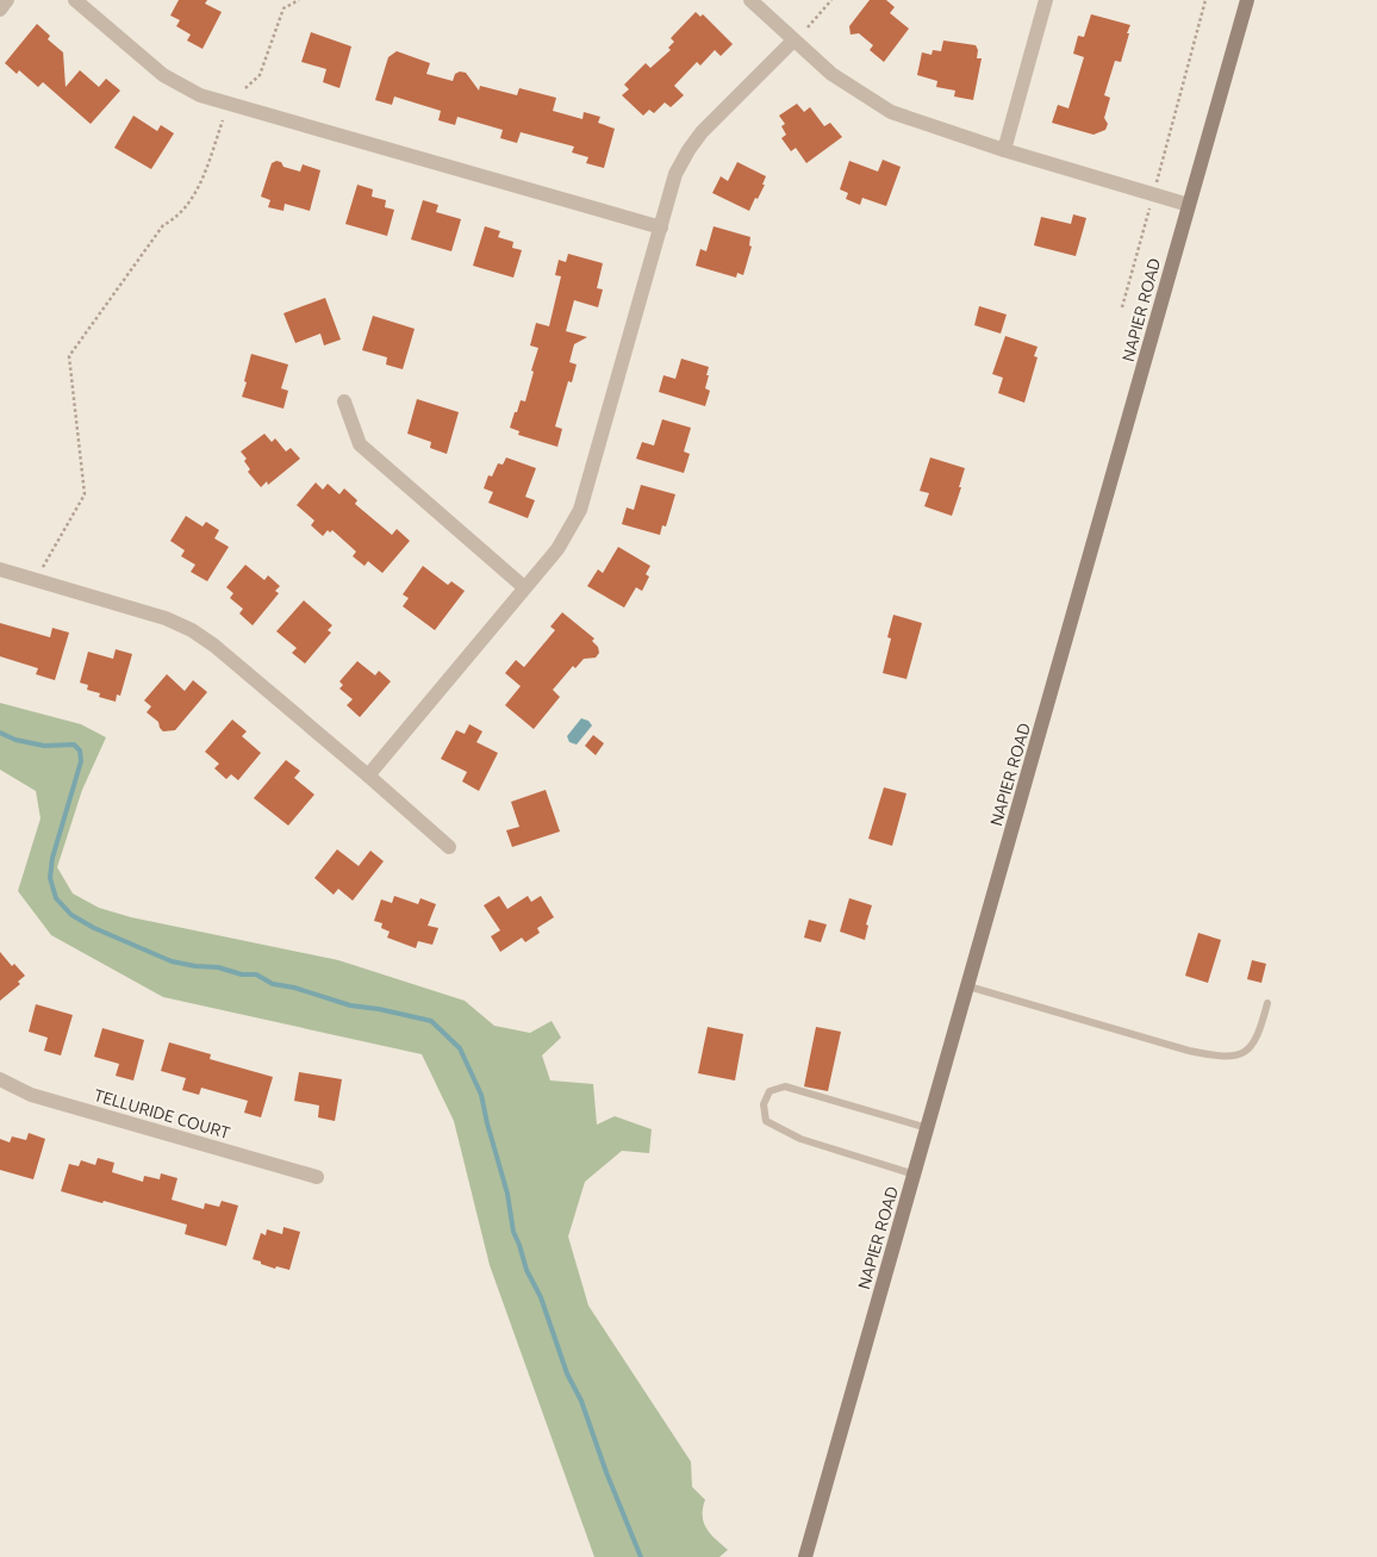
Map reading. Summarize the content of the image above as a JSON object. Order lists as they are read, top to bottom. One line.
{"streets":{"street":["NAPIER ROAD","TELLURIDE COURT"]}}
